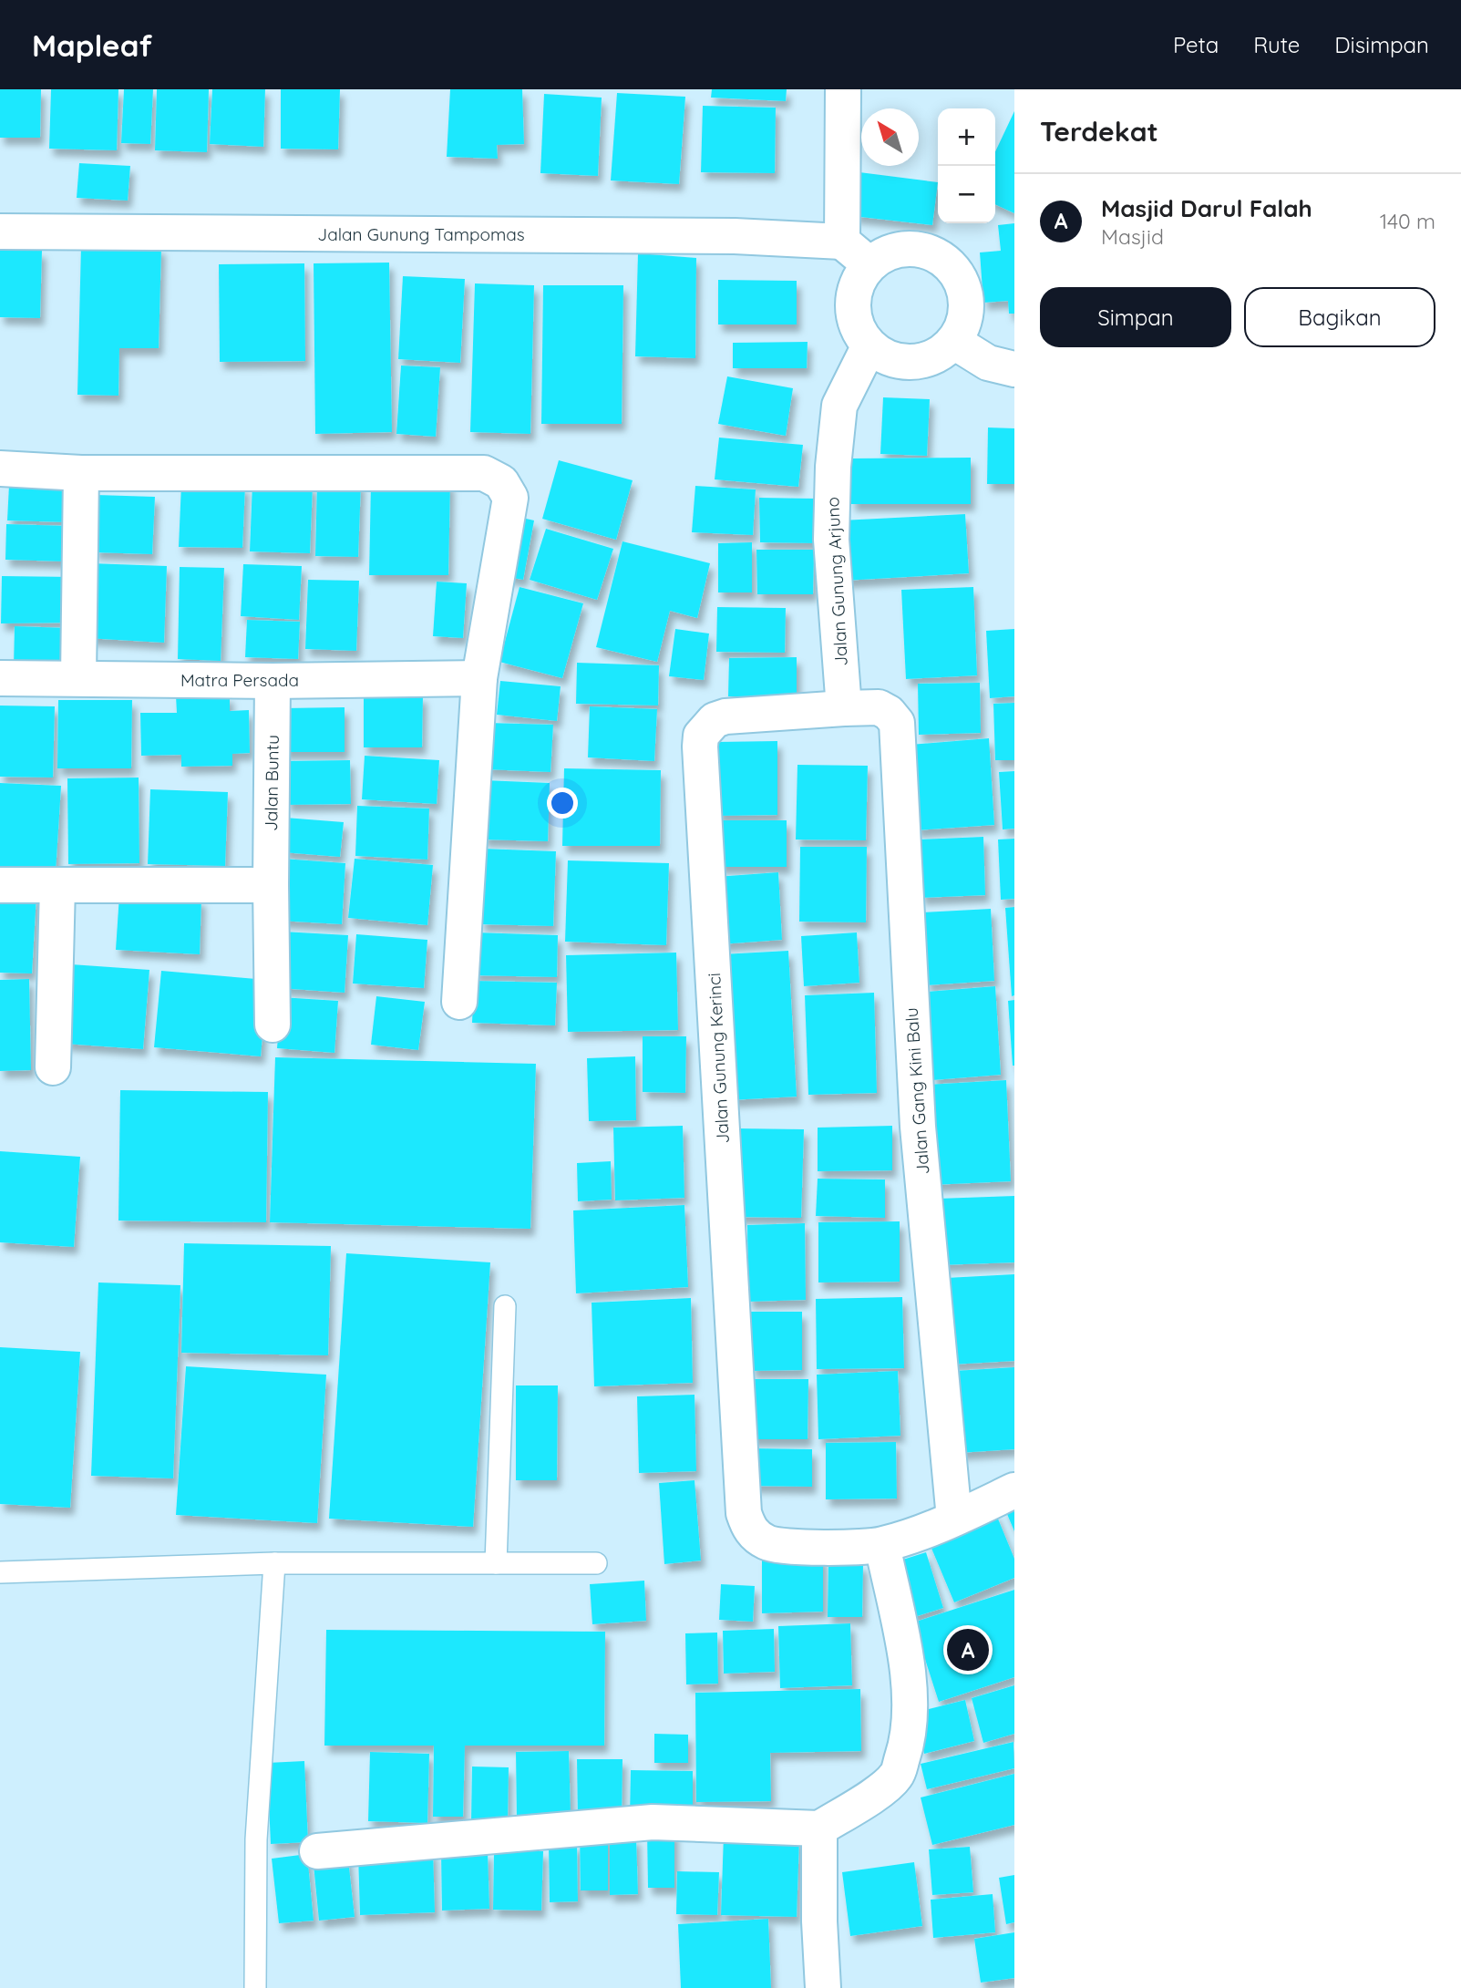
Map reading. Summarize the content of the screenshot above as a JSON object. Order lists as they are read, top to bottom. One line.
{"streets":{"street":["Jalan Gunung Tampomas","Jalan Gunung Arjuno","Matra Persada","Jalan Buntu","Jalan Gunung Kerinci","Jalan Gang Kini Balu"]},"crossings":[["Jalan Gunung Arjuno","Jalan Gunung Kerinci"],["Jalan Gunung Arjuno","Jalan Gang Kini Balu"],["Matra Persada","Jalan Buntu"],["Jalan Gunung Kerinci","Jalan Gang Kini Balu"]],"north":"top left","page":{"header":"Mapleaf","nav":["Peta","Rute","Disimpan"],"heading":"Terdekat","map_buttons":["+","−"],"list":[{"mark":"A","name":"Masjid Darul Falah","note":"Masjid","value":"140 m"}],"buttons":["Simpan","Bagikan"],"pins":"A"}}
